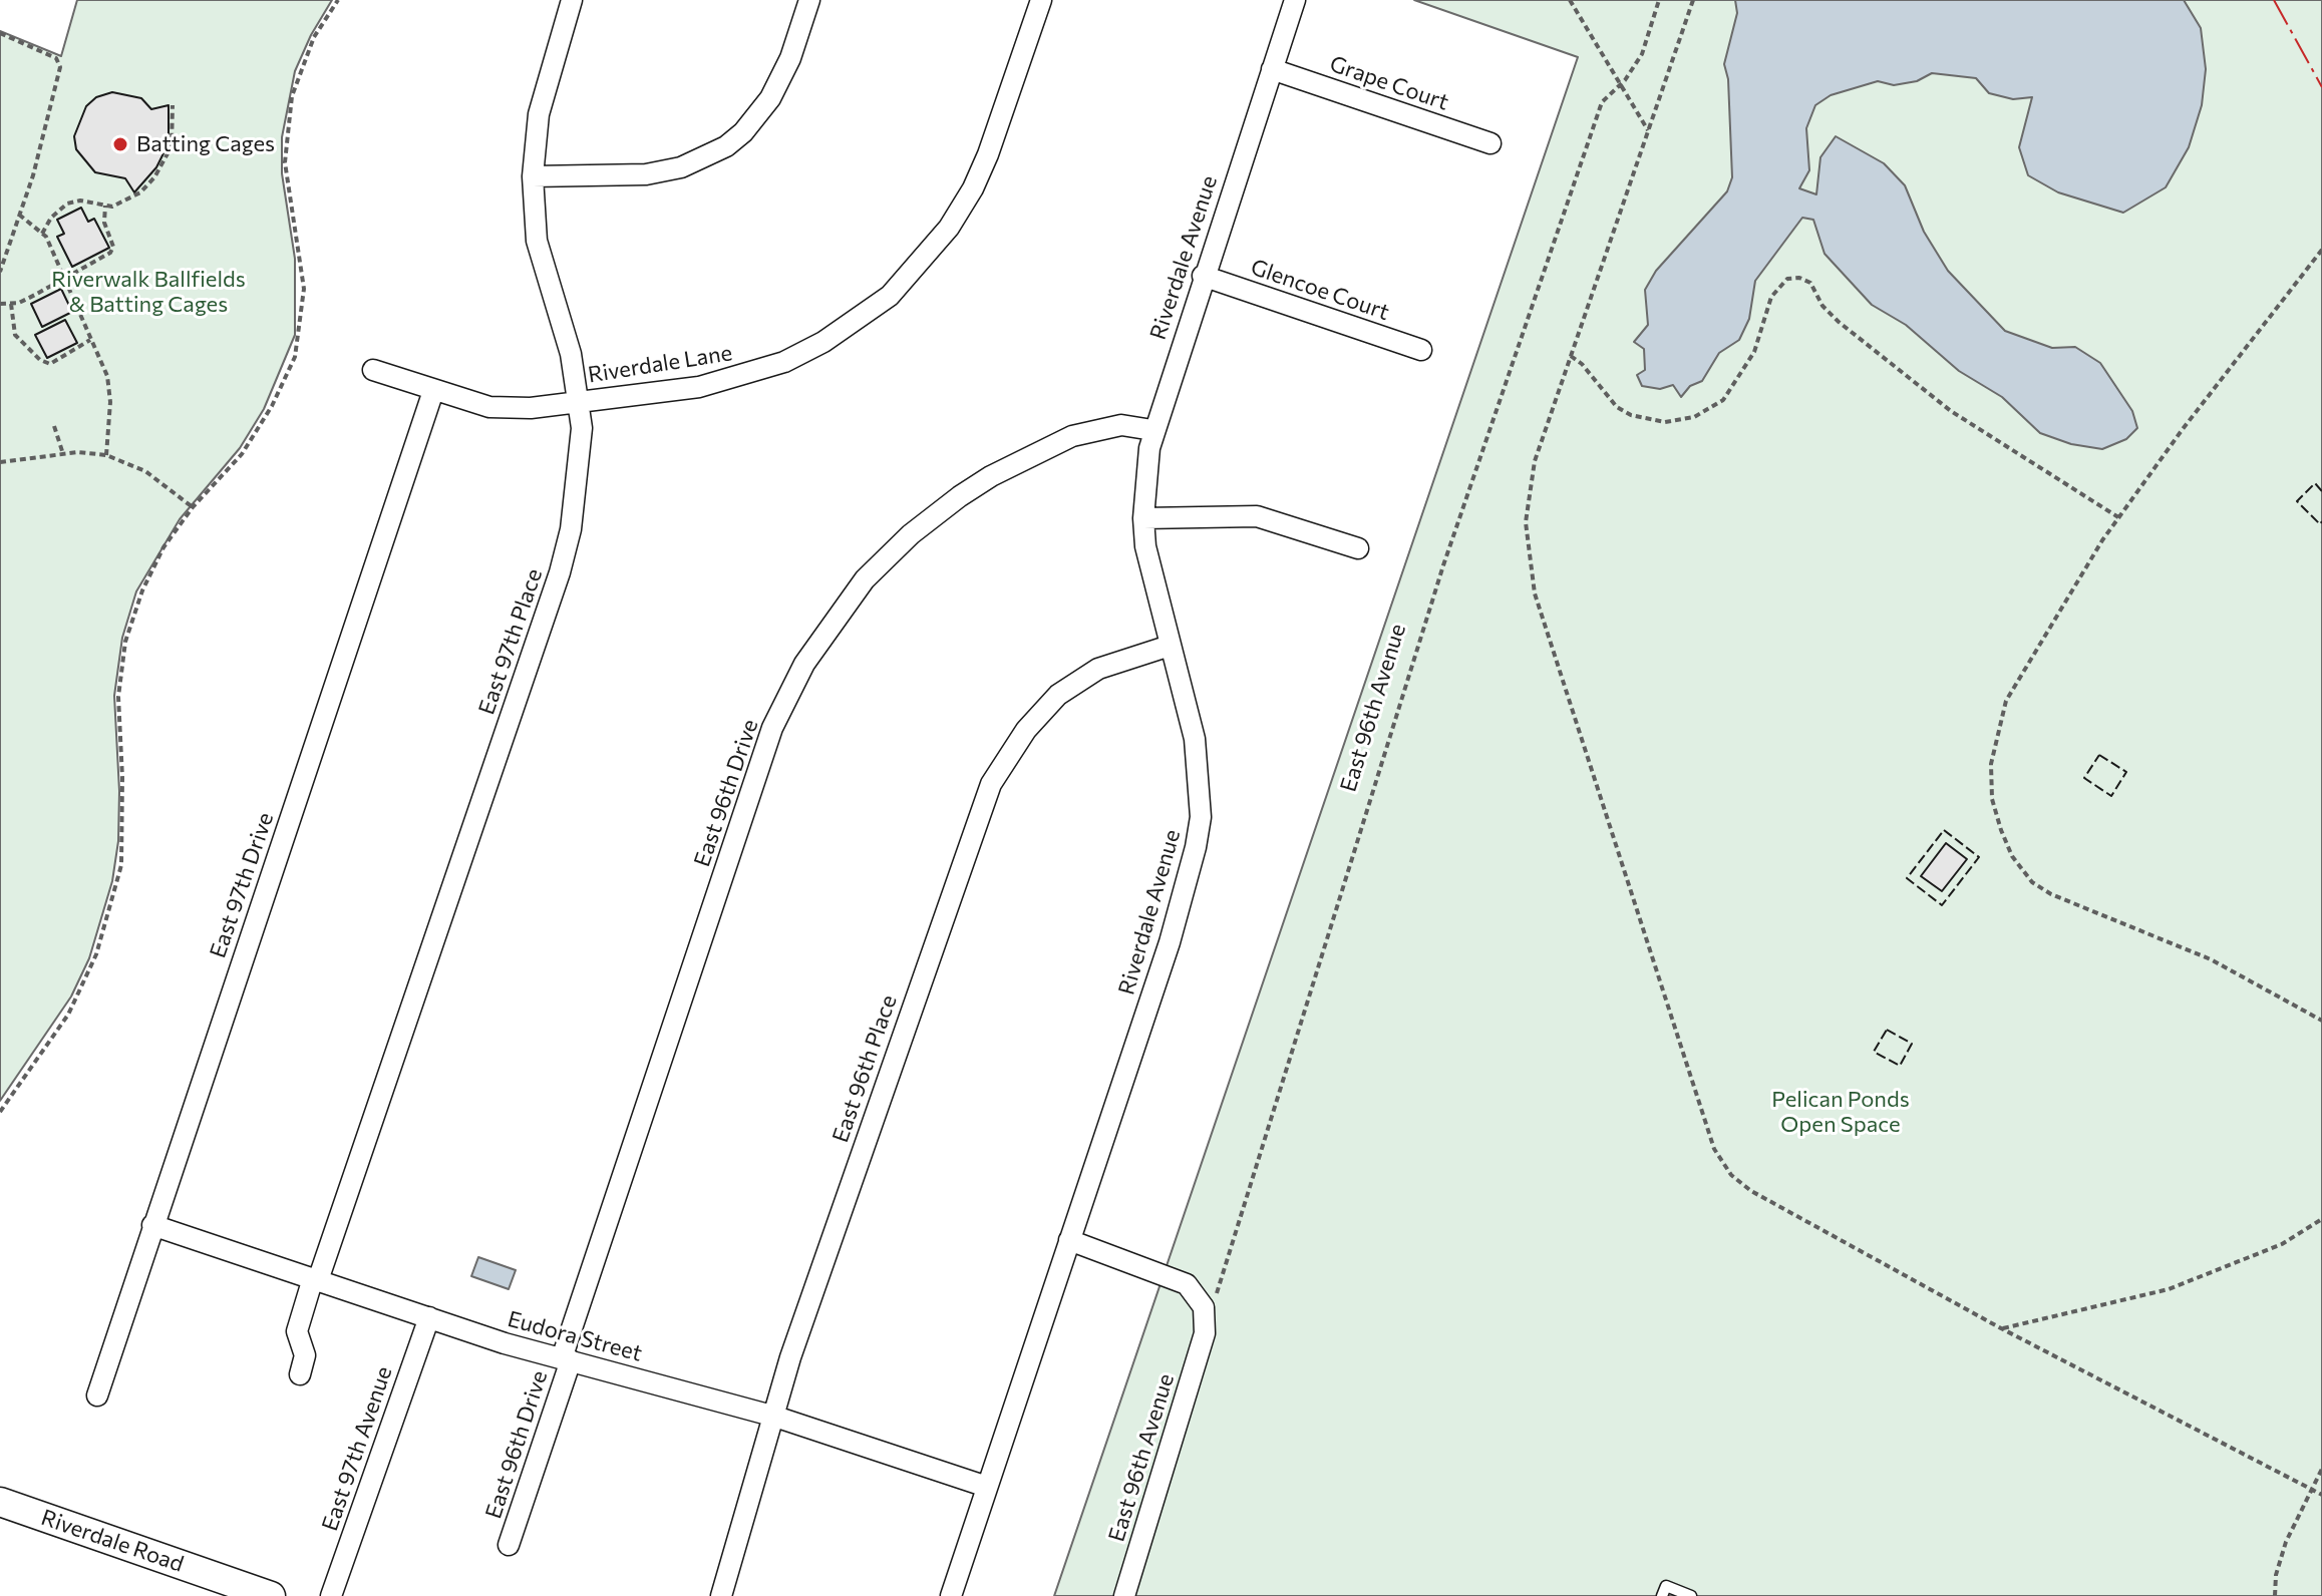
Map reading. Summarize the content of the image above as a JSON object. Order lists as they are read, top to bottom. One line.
{"streets":{"street":["Grape Court","Riverdale Avenue","Glencoe Court","Riverdale Lane","East 97th Place","East 96th Avenue","East 96th Drive","East 97th Drive","East 96th Place","Eudora Street","East 97th Avenue","Riverdale Road"]},"crossings":[["Grape Court","Riverdale Avenue"],["Riverdale Avenue","Glencoe Court"],["Riverdale Avenue","East 96th Drive"],["Riverdale Avenue","East 96th Place"],["Riverdale Avenue","Eudora Street"],["Riverdale Lane","East 97th Place"],["Riverdale Lane","East 97th Drive"],["East 97th Place","Eudora Street"],["East 96th Drive","Eudora Street"],["East 97th Drive","Eudora Street"],["East 96th Place","Eudora Street"],["Eudora Street","East 97th Avenue"]],"parks":["Riverwalk Ballfields & Batting Cages","Pelican Ponds Open Space"],"places":["Batting Cages"]}
